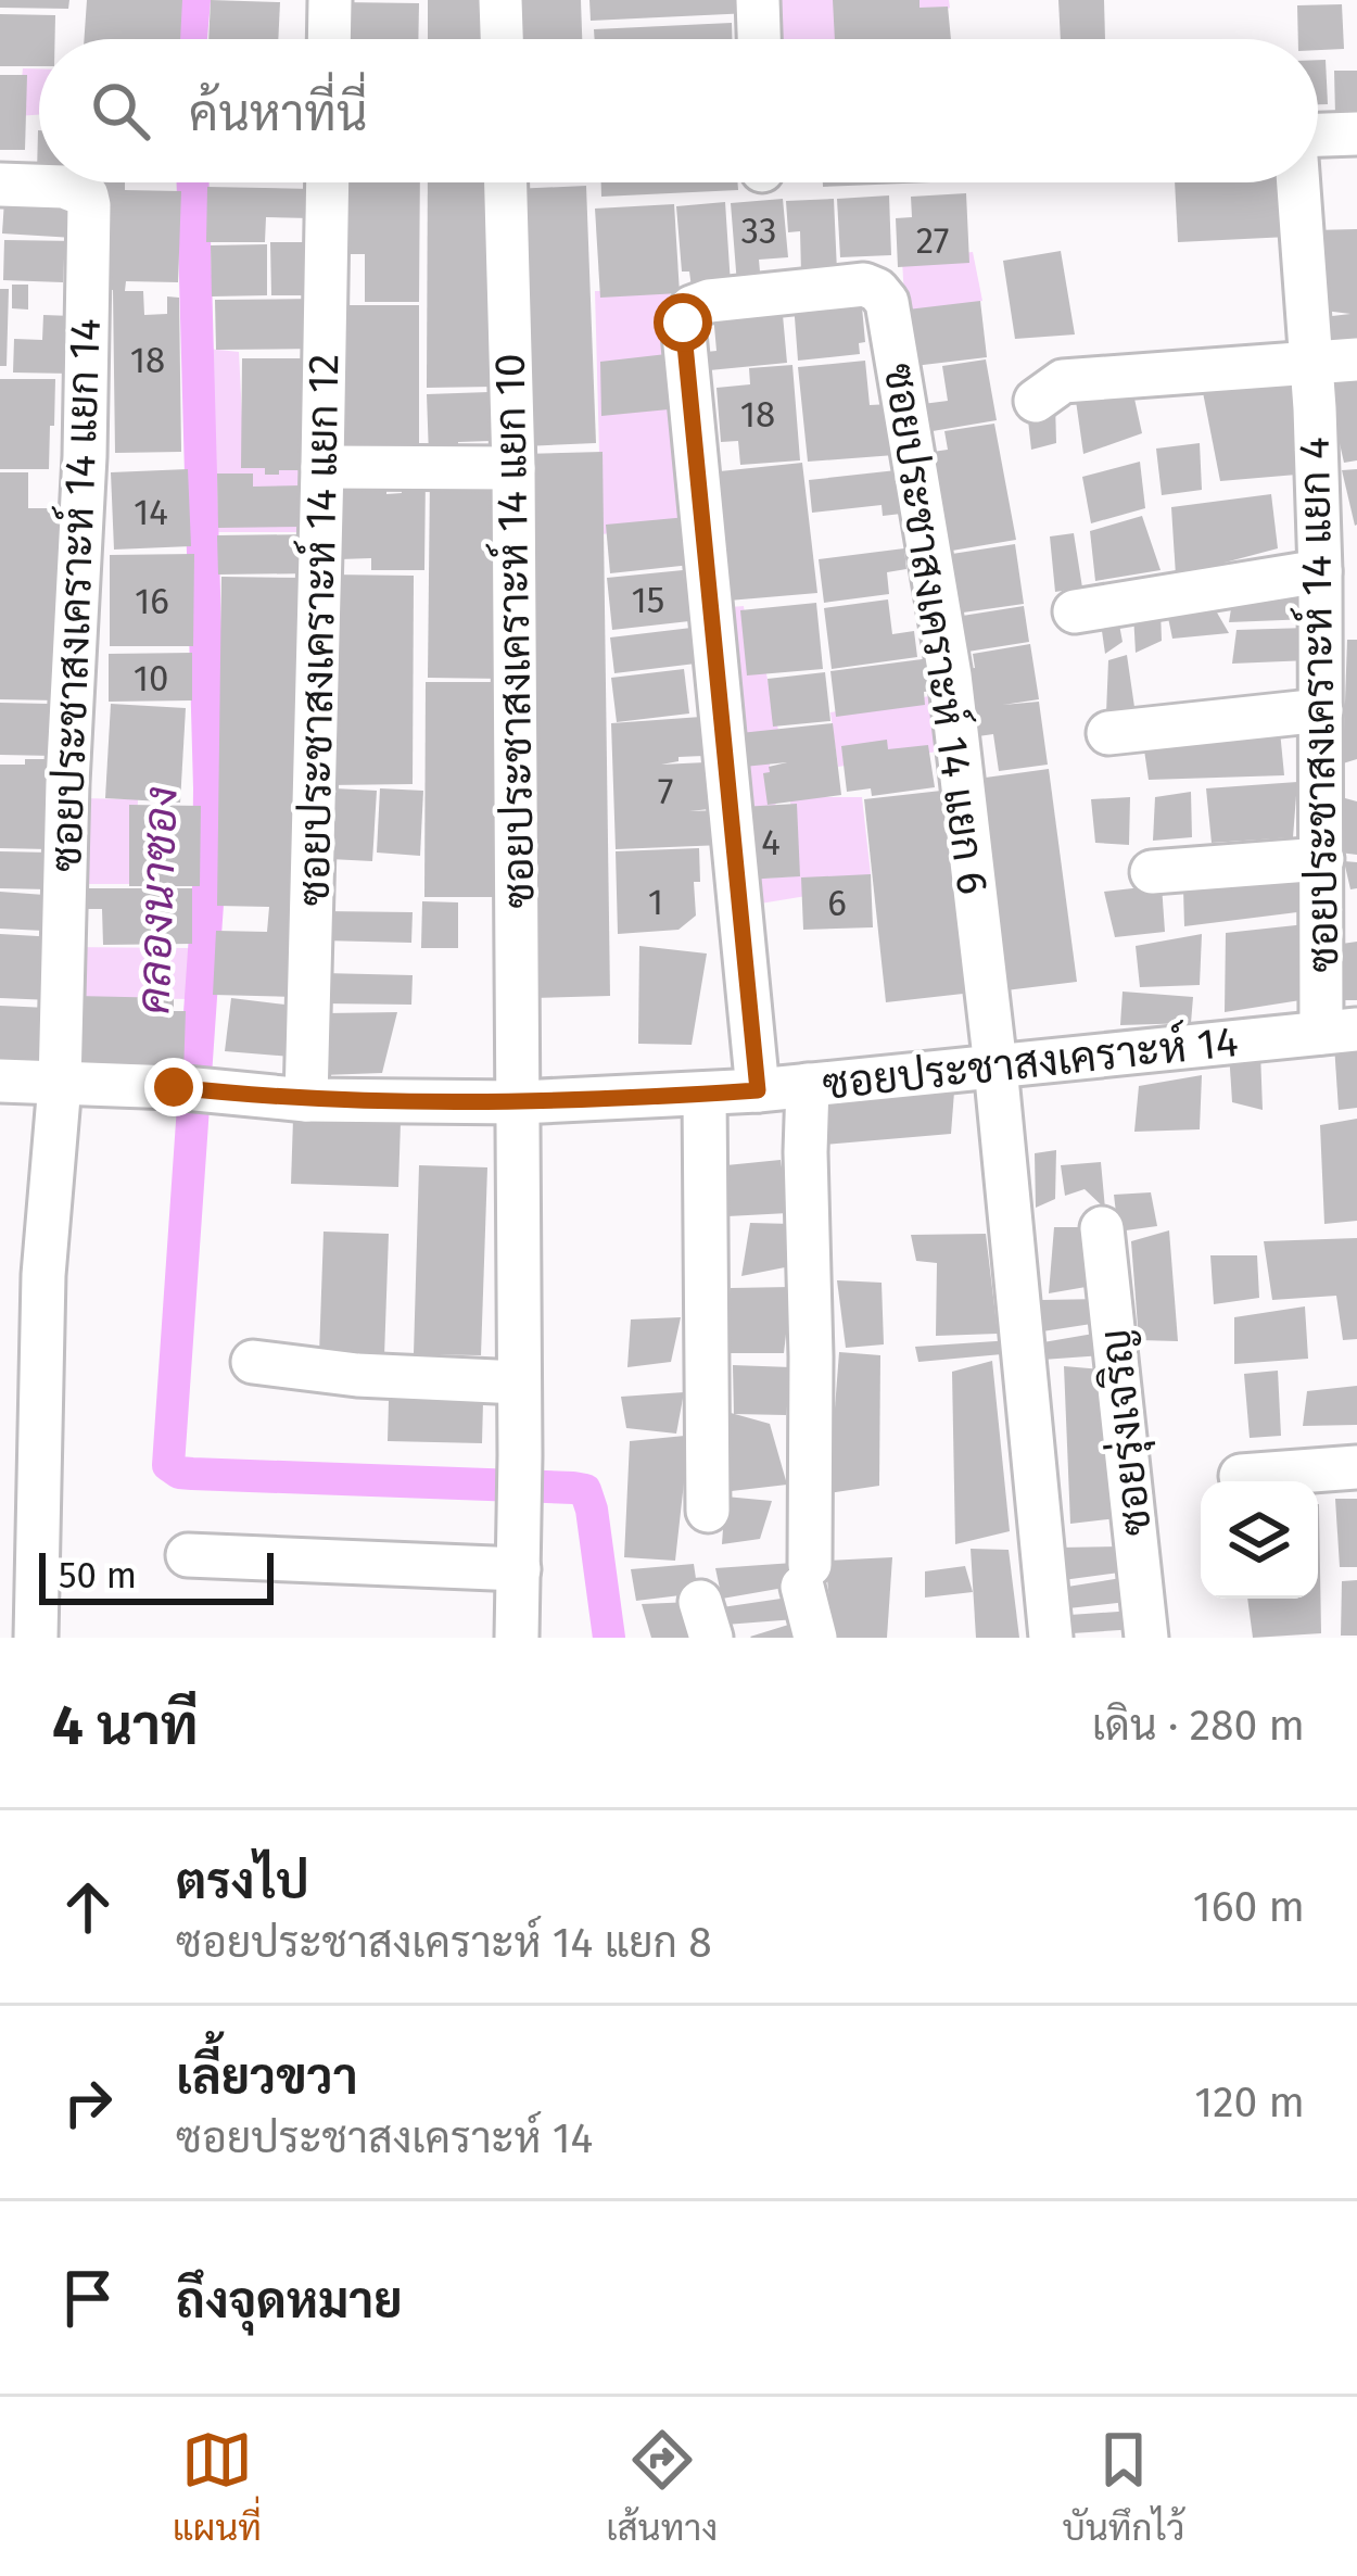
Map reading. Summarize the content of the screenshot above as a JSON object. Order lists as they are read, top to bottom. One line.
{"streets":{"street":["ซอยประชาสงเคราะห์ 14 แยก 14","ซอยประชาสงเคราะห์ 14 แยก 6","ซอยประชาสงเคราะห์ 14 แยก 12","ซอยประชาสงเคราะห์ 14 แยก 10","ซอยประชาสงเคราะห์ 14 แยก 4","ซอยประชาสงเคราะห์ 14","ซอยรุ่งเจริญ"]},"crossings":[["ซอยประชาสงเคราะห์ 14 แยก 14","ซอยประชาสงเคราะห์ 14"],["ซอยประชาสงเคราะห์ 14 แยก 6","ซอยประชาสงเคราะห์ 14"],["ซอยประชาสงเคราะห์ 14 แยก 12","ซอยประชาสงเคราะห์ 14"],["ซอยประชาสงเคราะห์ 14 แยก 10","ซอยประชาสงเคราะห์ 14"],["ซอยประชาสงเคราะห์ 14 แยก 4","ซอยประชาสงเคราะห์ 14"]],"water":["คลองนาซอง"],"house_numbers":["33","27","18","18","14","15","16","10","7","4","1","6"],"scale_bar":"50 m","page":{"search":"ค้นหาที่นี่","scale":"50 m","heading":["4 นาที","เดิน · 280 m"],"list":[["ตรงไป","ซอยประชาสงเคราะห์ 14 แยก 8","160 m"],["เลี้ยวขวา","ซอยประชาสงเคราะห์ 14","120 m"],"ถึงจุดหมาย"],"nav":["แผนที่","เส้นทาง","บันทึกไว้"]}}
